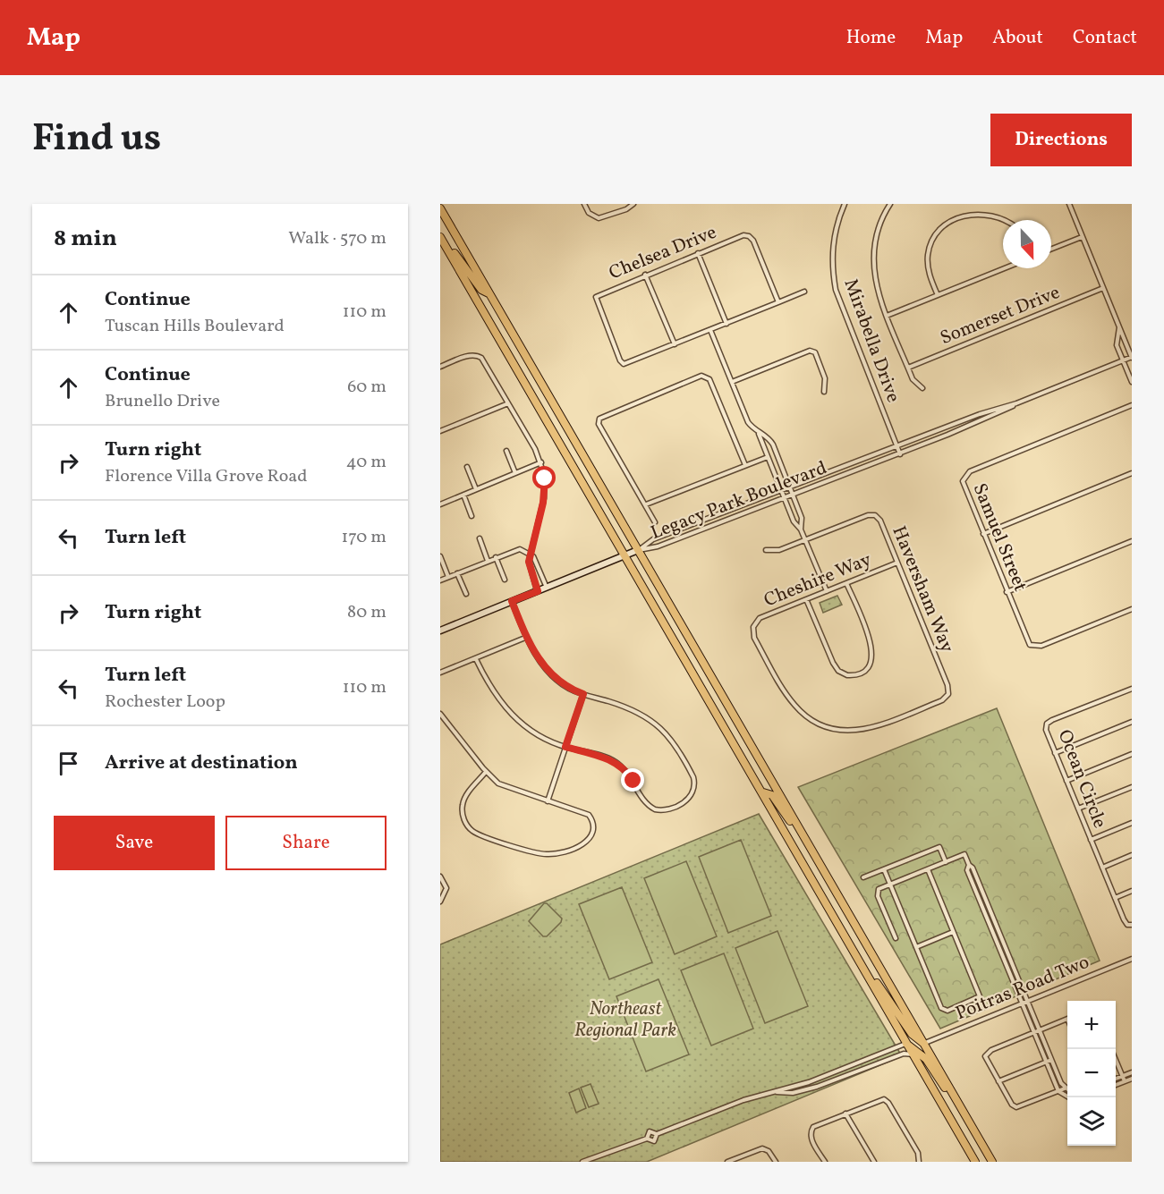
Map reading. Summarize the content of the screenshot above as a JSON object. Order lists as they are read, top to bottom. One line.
{"streets":{"street":["Chelsea Drive","Somerset Drive","Mirabella Drive","Legacy Park Boulevard","Samuel Street","Cheshire Way","Haversham Way","Ocean Circle","Poitras Road Two"]},"crossings":[["Mirabella Drive","Legacy Park Boulevard"],["Cheshire Way","Haversham Way"]],"parks":["Northeast Regional Park"],"north":"bottom","page":{"header":"Map","nav":["Home","Map","About","Contact"],"title":"Find us","buttons":["Directions",["Save","Share"]],"heading":["8 min","Walk · 570 m"],"list":[["Continue","Tuscan Hills Boulevard","110 m"],["Continue","Brunello Drive","60 m"],["Turn right","Florence Villa Grove Road","40 m"],["Turn left","170 m"],["Turn right","80 m"],["Turn left","Rochester Loop","110 m"],"Arrive at destination"],"map_buttons":["+","−"]}}
